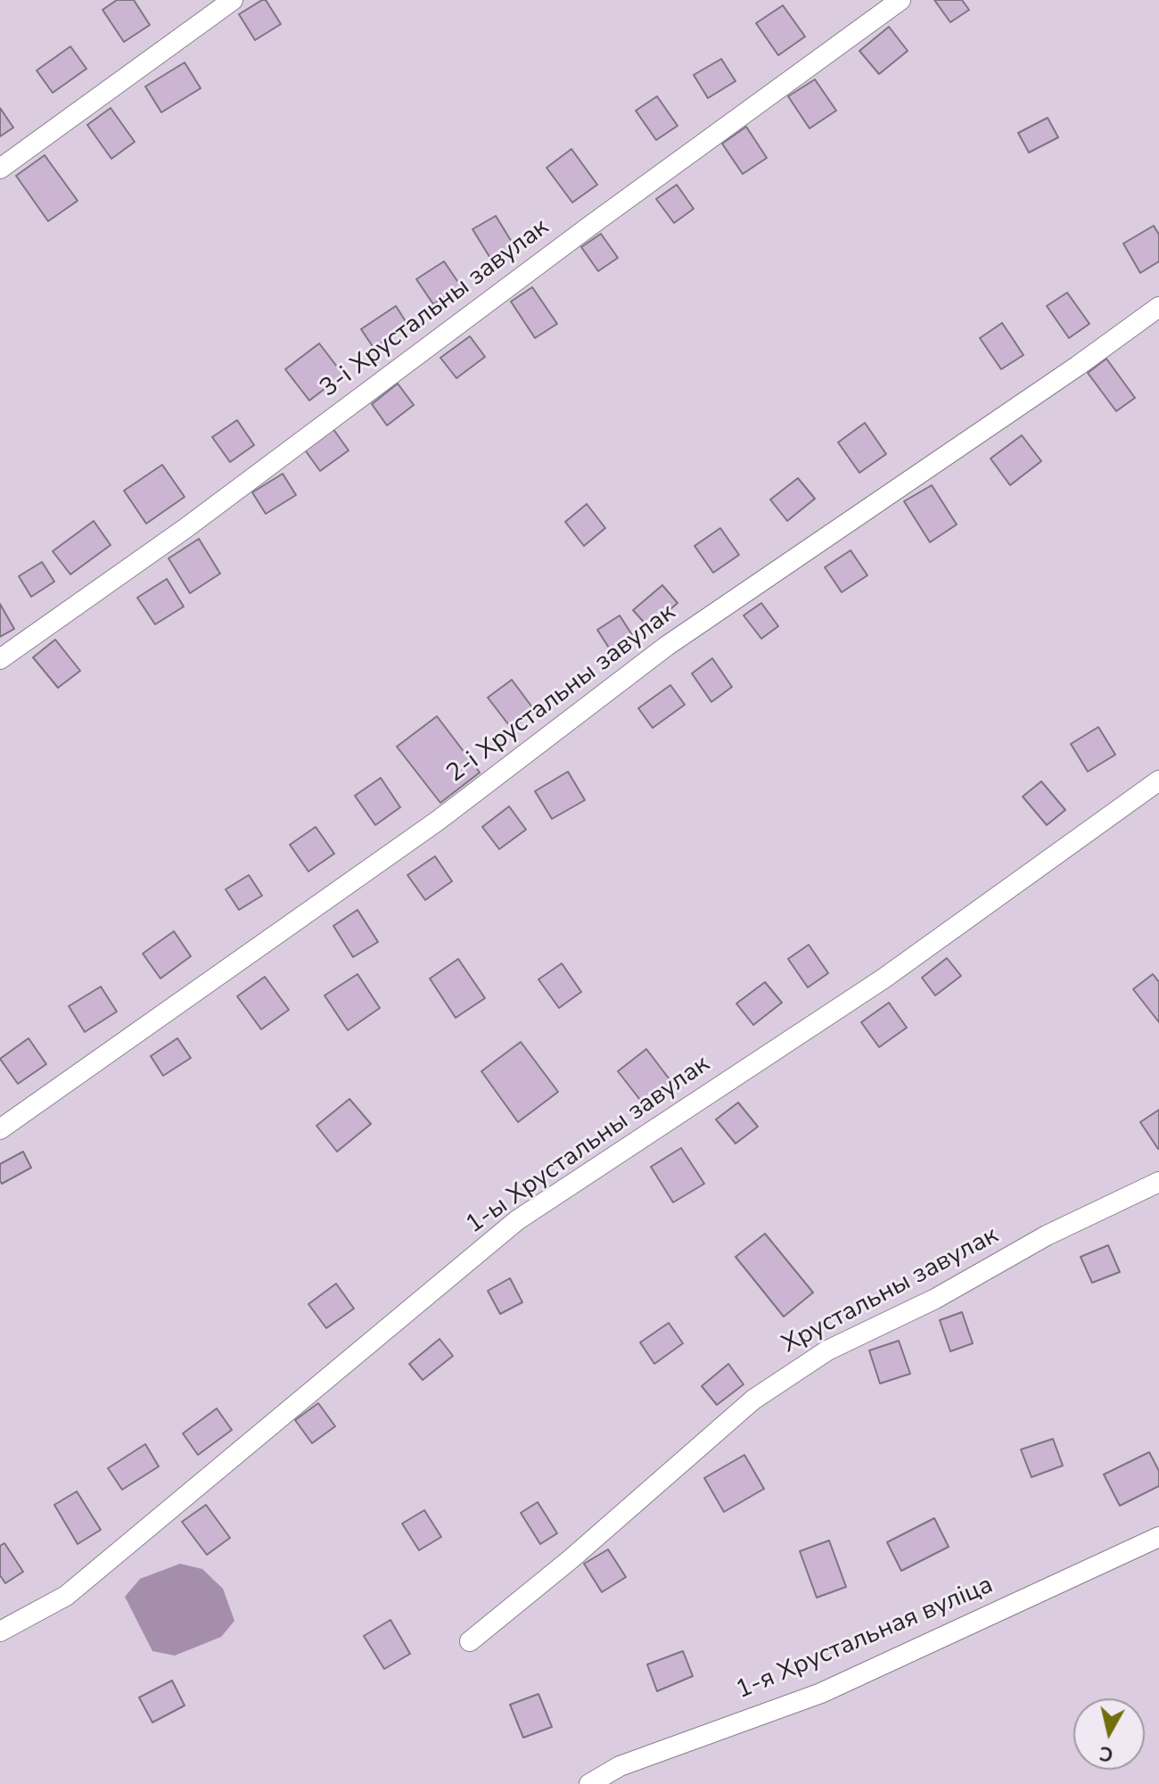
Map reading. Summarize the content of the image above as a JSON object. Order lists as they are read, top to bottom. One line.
{"streets":{"lane":["3-і Хрустальны завулак","2-і Хрустальны завулак","1-ы Хрустальны завулак","Хрустальны завулак","1-я Хрустальная вуліца"]},"north":"bottom"}
